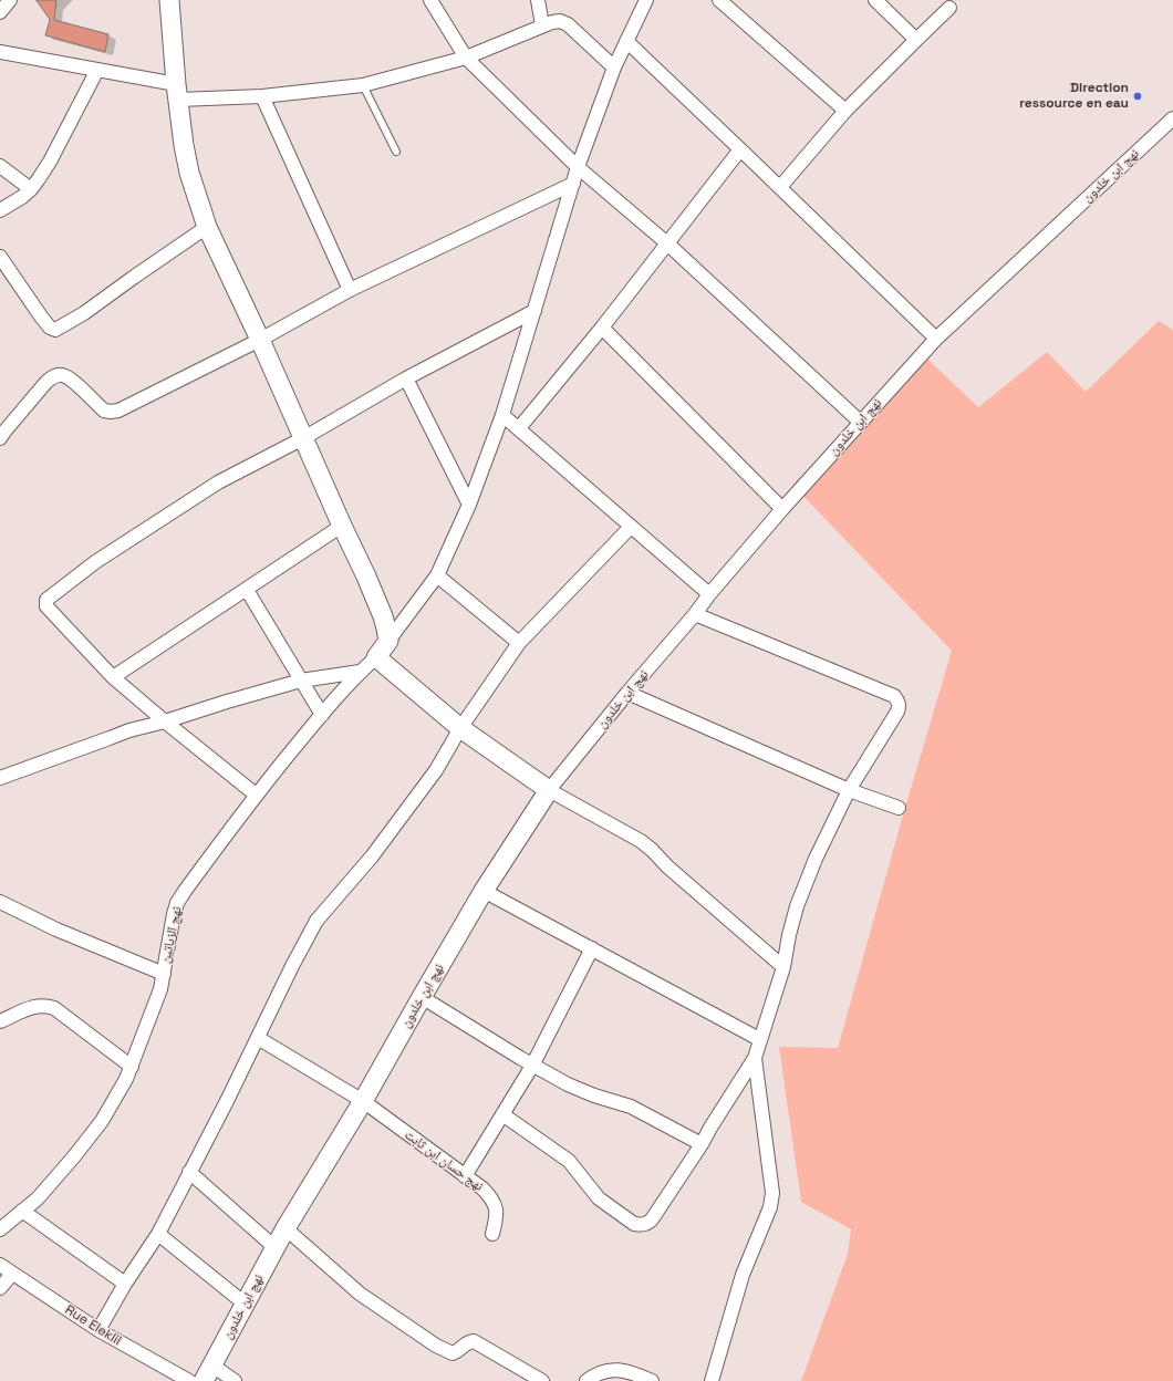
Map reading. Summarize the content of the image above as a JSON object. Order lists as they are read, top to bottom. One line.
{"streets":{"street":["نهج ابن خلدون","نهج الزياتين","نهج حسان ابن ثابت","Rue Eleklil"]},"crossings":[["نهج ابن خلدون","نهج حسان ابن ثابت"]],"places":["Direction ressource en eau"]}
